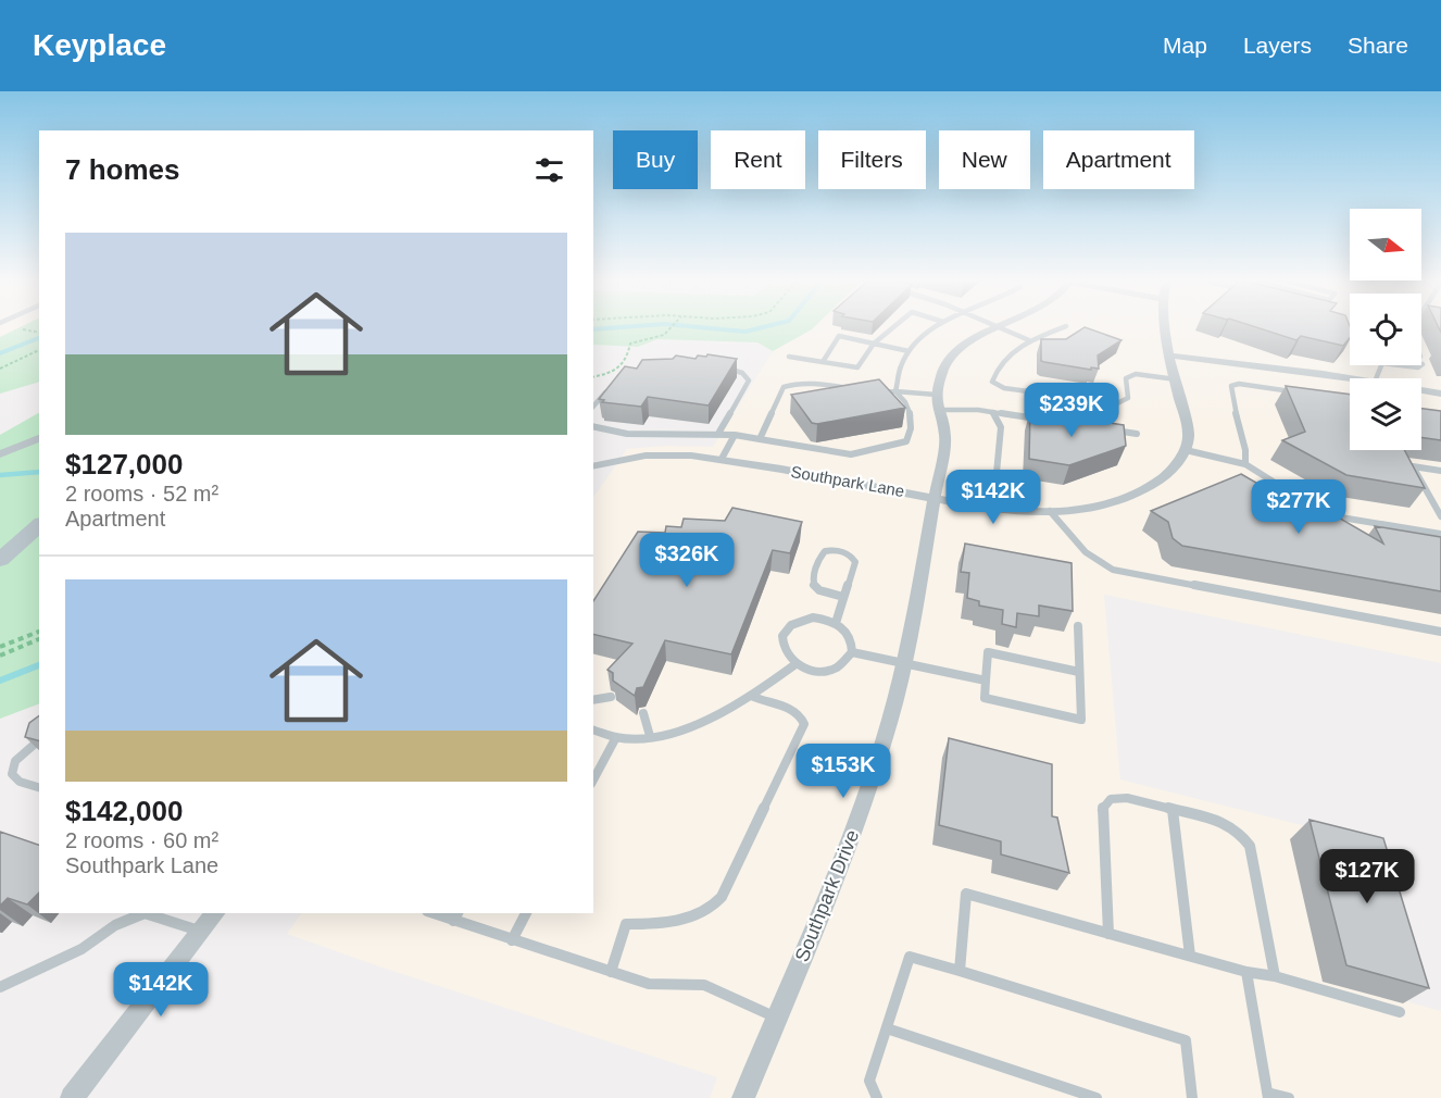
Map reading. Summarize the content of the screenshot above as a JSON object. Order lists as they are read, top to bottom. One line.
{"streets":{"street":["Southpark Lane","Southpark Drive"]},"crossings":[["Southpark Lane","Southpark Drive"]],"north":"right","page":{"header":"Keyplace","nav":["Map","Layers","Share"],"chip":["Buy","Rent","Filters","New","Apartment"],"heading":"7 homes","list":[{"name":"$127,000","note":"2 rooms · 52 m² · Apartment"},{"name":"$142,000","note":"2 rooms · 60 m² · Southpark Lane"}],"price":["$239K","$142K","$277K","$326K","$153K","$127K","$142K"]}}
